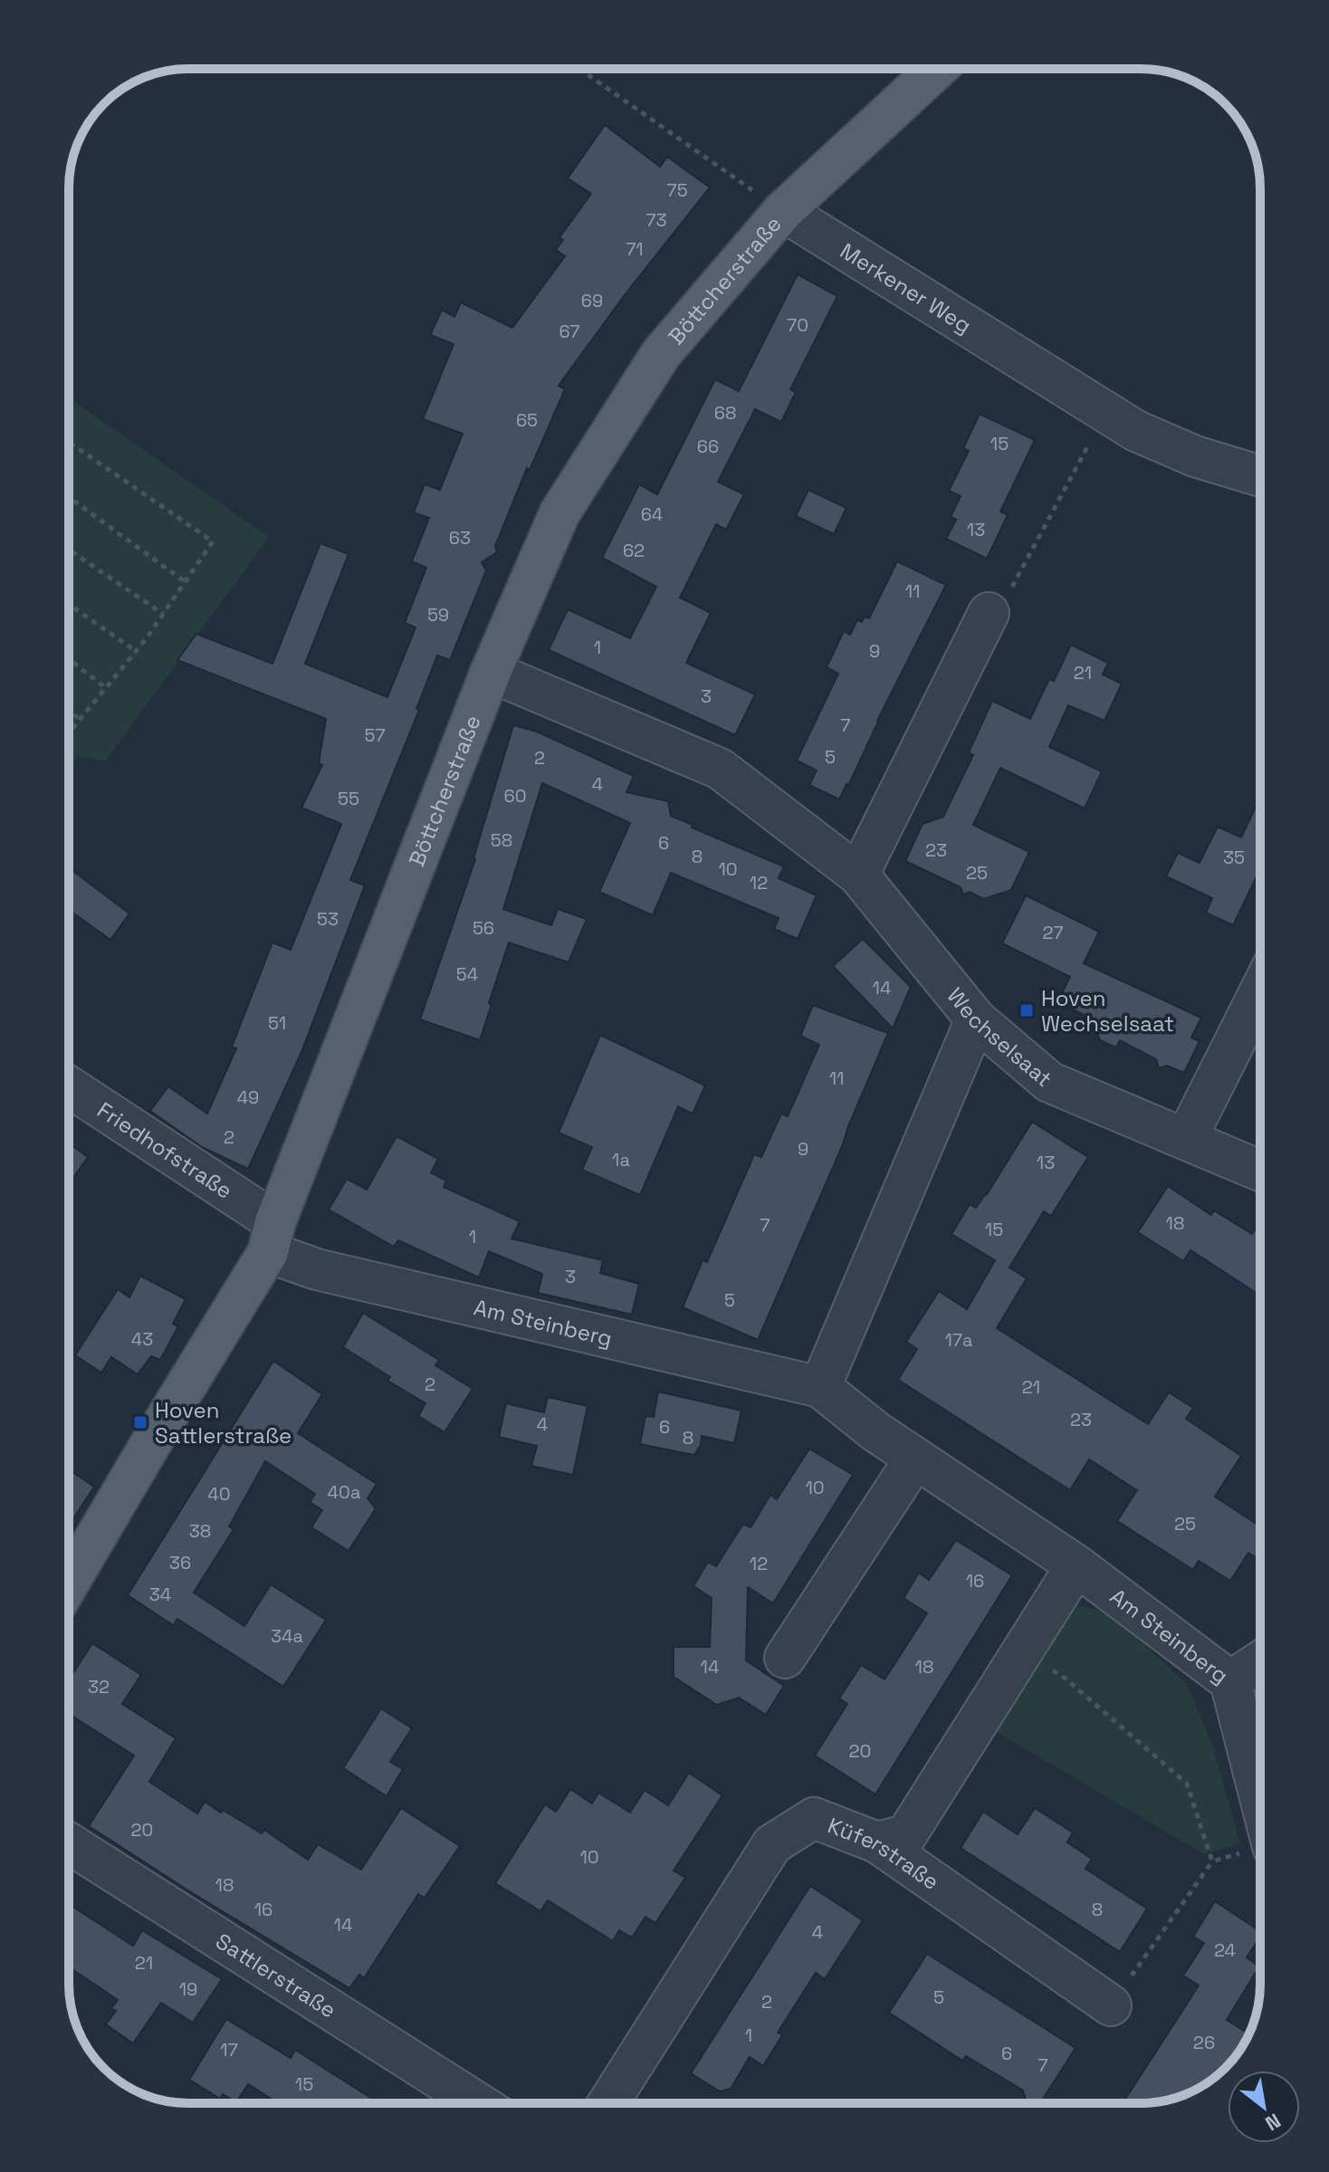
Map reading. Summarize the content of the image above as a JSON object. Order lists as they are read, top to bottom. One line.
{"streets":{"main road":["Böttcherstraße"],"street":["Merkener Weg","Wechselsaat","Friedhofstraße","Am Steinberg","Küferstraße","Sattlerstraße"]},"crossings":[["Böttcherstraße","Merkener Weg"],["Böttcherstraße","Wechselsaat"],["Böttcherstraße","Friedhofstraße"],["Böttcherstraße","Am Steinberg"],["Friedhofstraße","Am Steinberg"]],"places":{"transit":["Hoven Wechselsaat","Hoven Sattlerstraße"]},"house_numbers":["75","73","71","69","70","67","68","65","15","66","64","13","63","62","11","59","1","9","21","3","7","57","5","2","4","60","55","58","6","23","8","35","10","25","12","53","56","27","54","14","51","11","49","2","9","1a","13","18","7","15","1","3","5","43","17a","2","21","23","4","6","8","10","40a","40","25","38","36","12","16","34","34a","14","18","32","20","20","10","18","16","8","14","4","24","21","19","5","2","1","26","17","6","7","15"],"north":"bottom right"}
